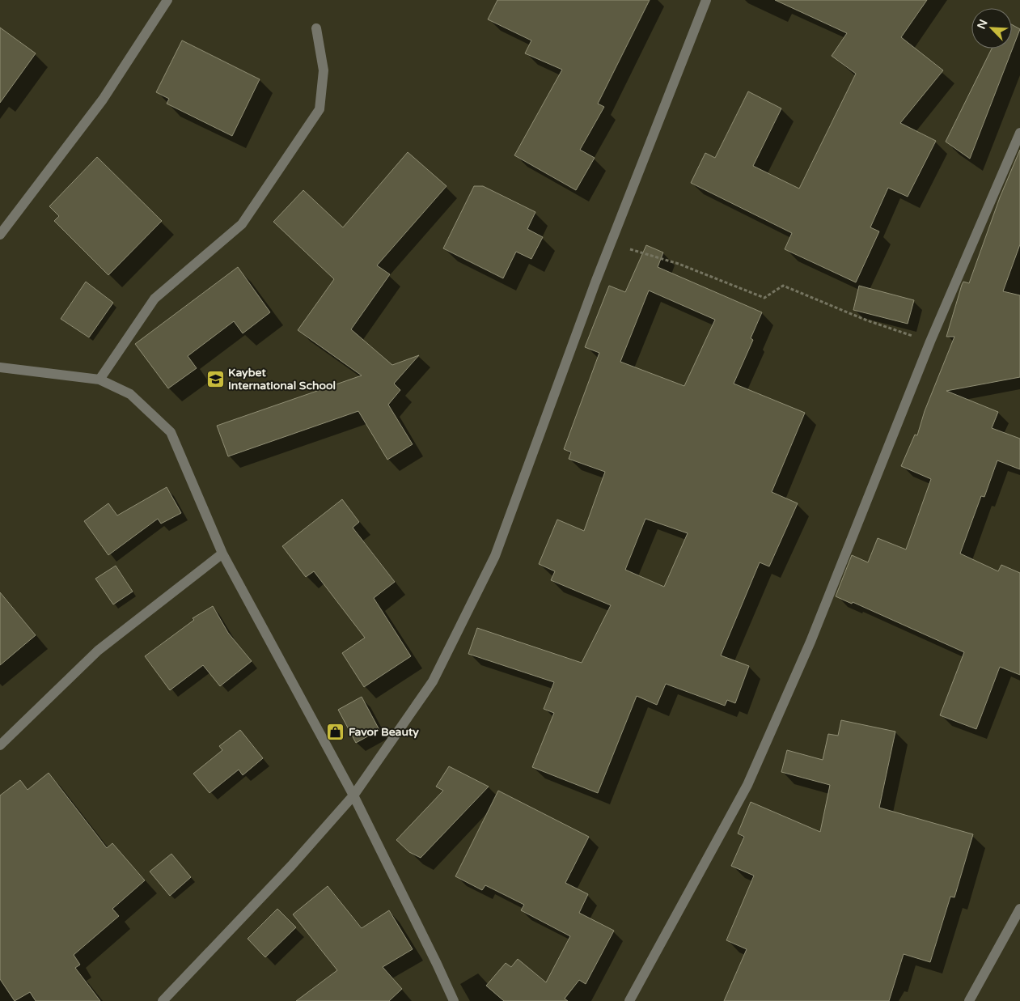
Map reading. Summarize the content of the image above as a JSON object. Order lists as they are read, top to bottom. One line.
{"places":{"school or university":["Kaybet International School"],"shop":["Favor Beauty"]},"north":"top left"}
